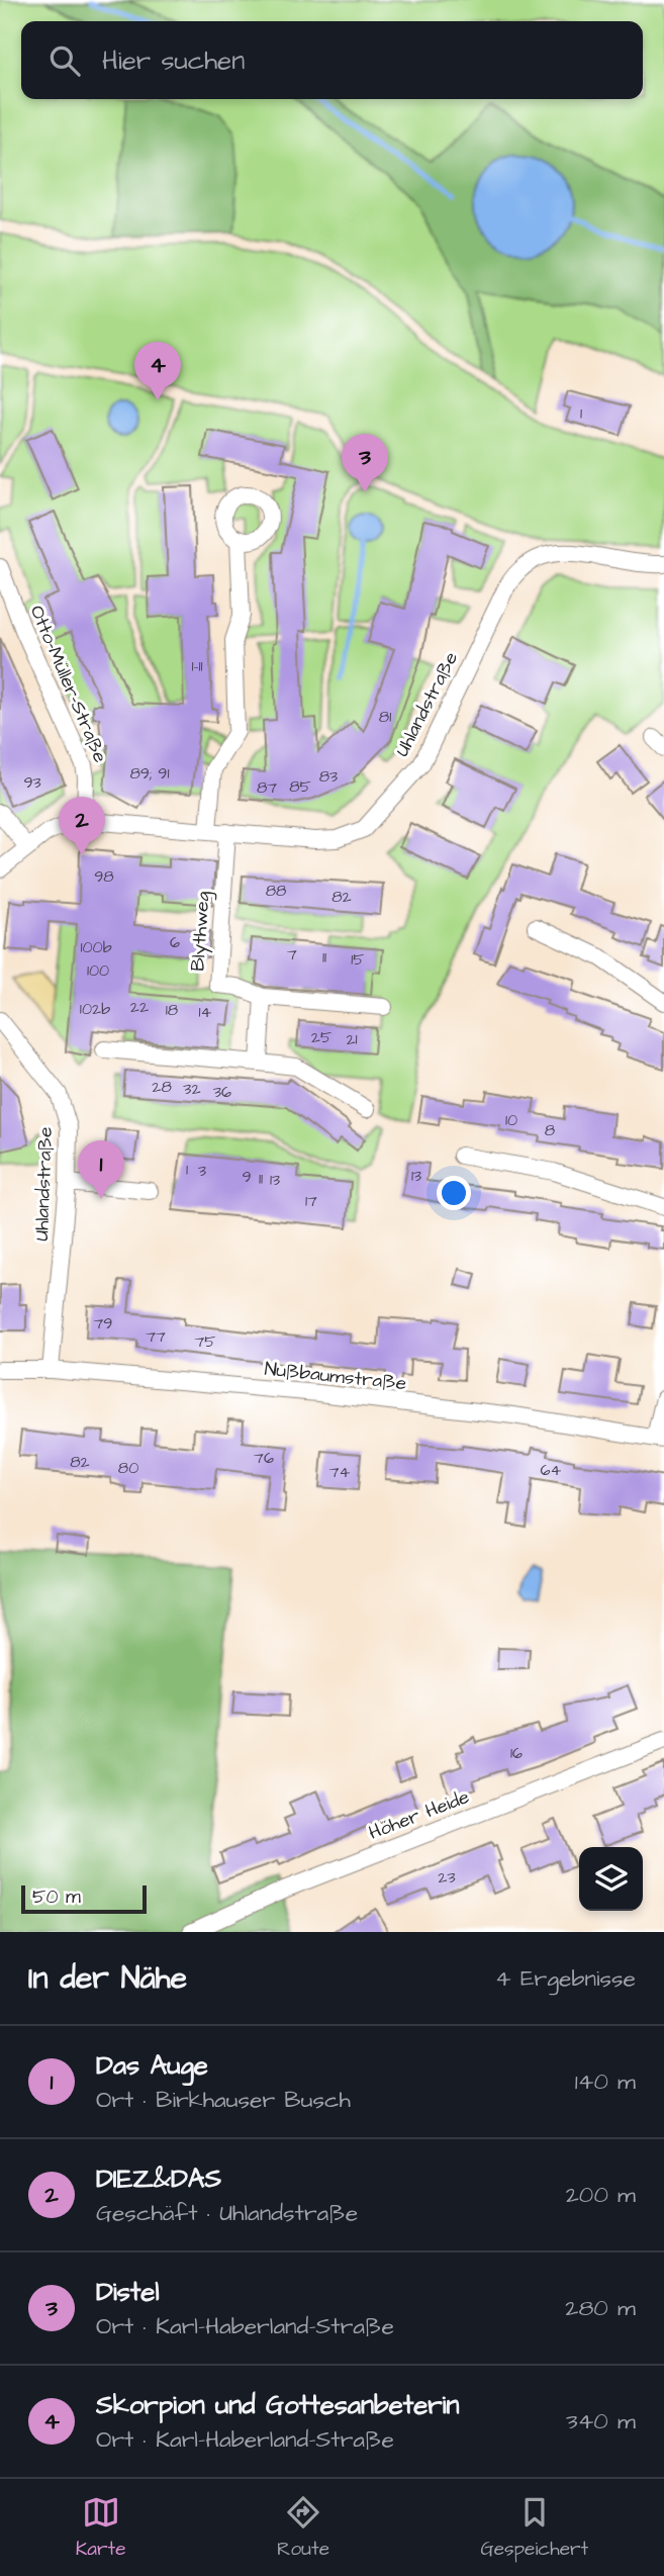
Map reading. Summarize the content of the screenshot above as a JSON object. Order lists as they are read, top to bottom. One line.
{"streets":{"street":["Otto-Müller-Straße","Uhlandstraße","Blythweg","Nußbaumstraße","Höher Heide"]},"crossings":[["Otto-Müller-Straße","Uhlandstraße"],["Uhlandstraße","Blythweg"],["Uhlandstraße","Nußbaumstraße"]],"house_numbers":["1","1-11","81","89; 91","83","93","85","87","98","88","82","6","100b","7","11","15","100","22","102b","18","14","25","21","28","32","36","10","8","1","3","13","9","11","13","17","79","77","75","76","82","80","64","74","16","23"],"scale_bar":"50 m","page":{"search":"Hier suchen","pins":["4","3","2","1"],"scale":"50 m","heading":["In der Nähe","4 Ergebnisse"],"list":[{"mark":"1","name":"Das Auge","note":"Ort · Birkhauser Busch","value":"140 m"},{"mark":"2","name":"DIEZ&DAS","note":"Geschäft · Uhlandstraße","value":"200 m"},{"mark":"3","name":"Distel","note":"Ort · Karl-Haberland-Straße","value":"280 m"},{"mark":"4","name":"Skorpion und Gottesanbeterin","note":"Ort · Karl-Haberland-Straße","value":"340 m"}],"nav":["Karte","Route","Gespeichert"]}}
